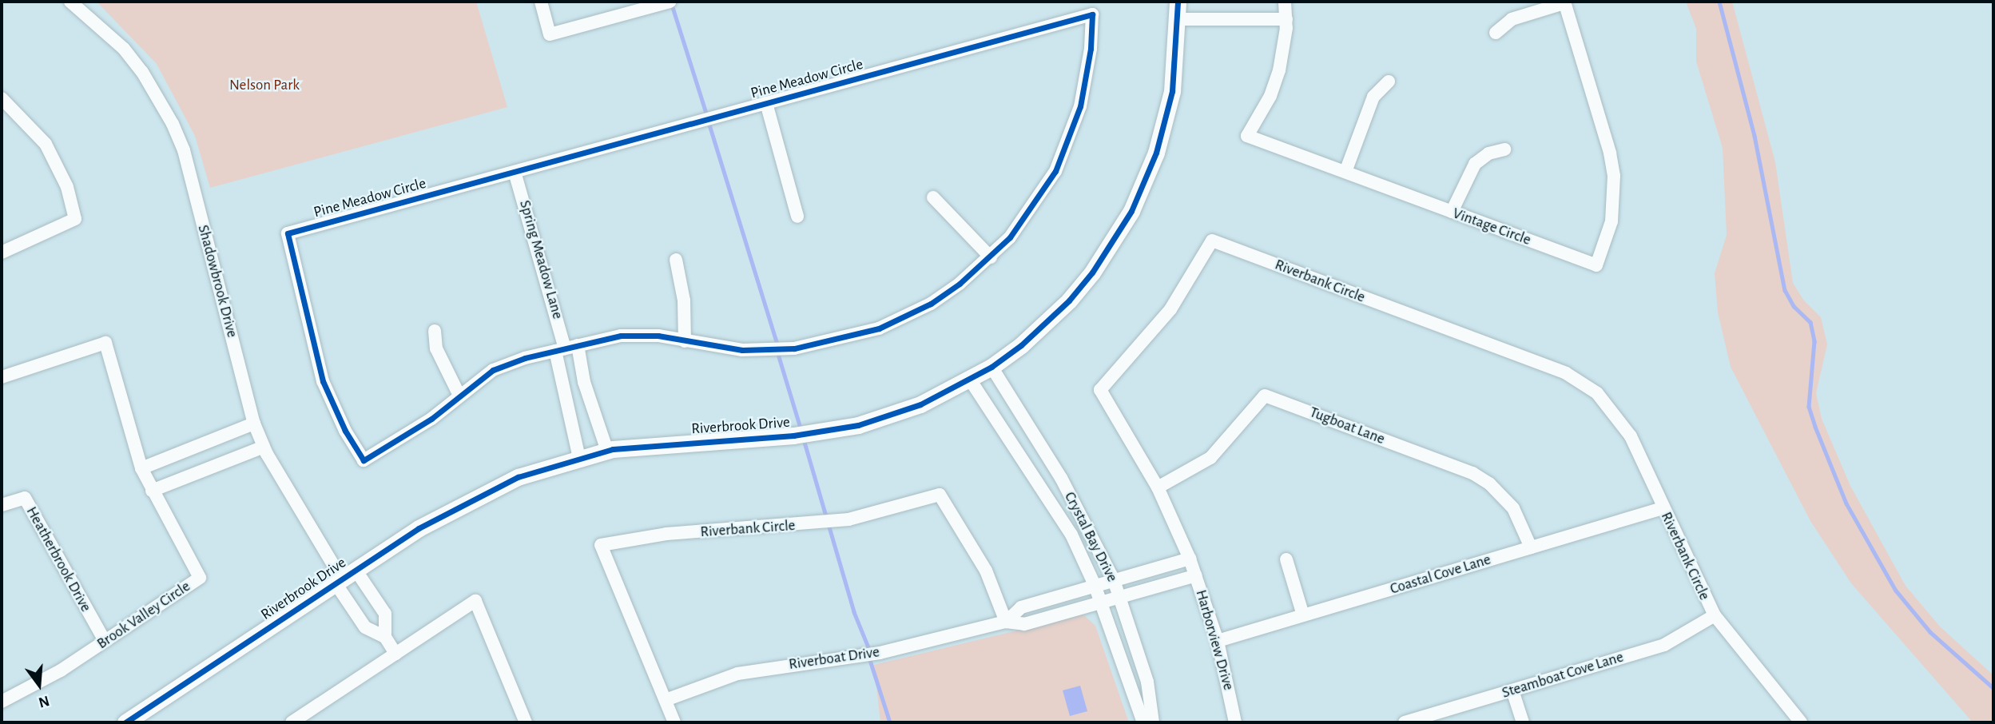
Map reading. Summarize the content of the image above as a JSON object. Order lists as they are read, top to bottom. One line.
{"streets":{"street":["Pine Meadow Circle","Vintage Circle","Spring Meadow Lane","Shadowbrook Drive","Riverbank Circle","Riverbrook Drive","Tugboat Lane","Crystal Bay Drive","Heatherbrook Drive","Coastal Cove Lane","Brook Valley Circle","Harborview Drive","Riverboat Drive","Steamboat Cove Lane"]},"crossings":[["Pine Meadow Circle","Spring Meadow Lane"],["Shadowbrook Drive","Riverbrook Drive"],["Riverbank Circle","Tugboat Lane"],["Riverbank Circle","Coastal Cove Lane"],["Riverbank Circle","Harborview Drive"],["Riverbank Circle","Riverboat Drive"],["Riverbank Circle","Steamboat Cove Lane"],["Riverbrook Drive","Crystal Bay Drive"],["Tugboat Lane","Coastal Cove Lane"],["Heatherbrook Drive","Brook Valley Circle"],["Coastal Cove Lane","Harborview Drive"]],"parks":["Nelson Park"],"north":"bottom"}
